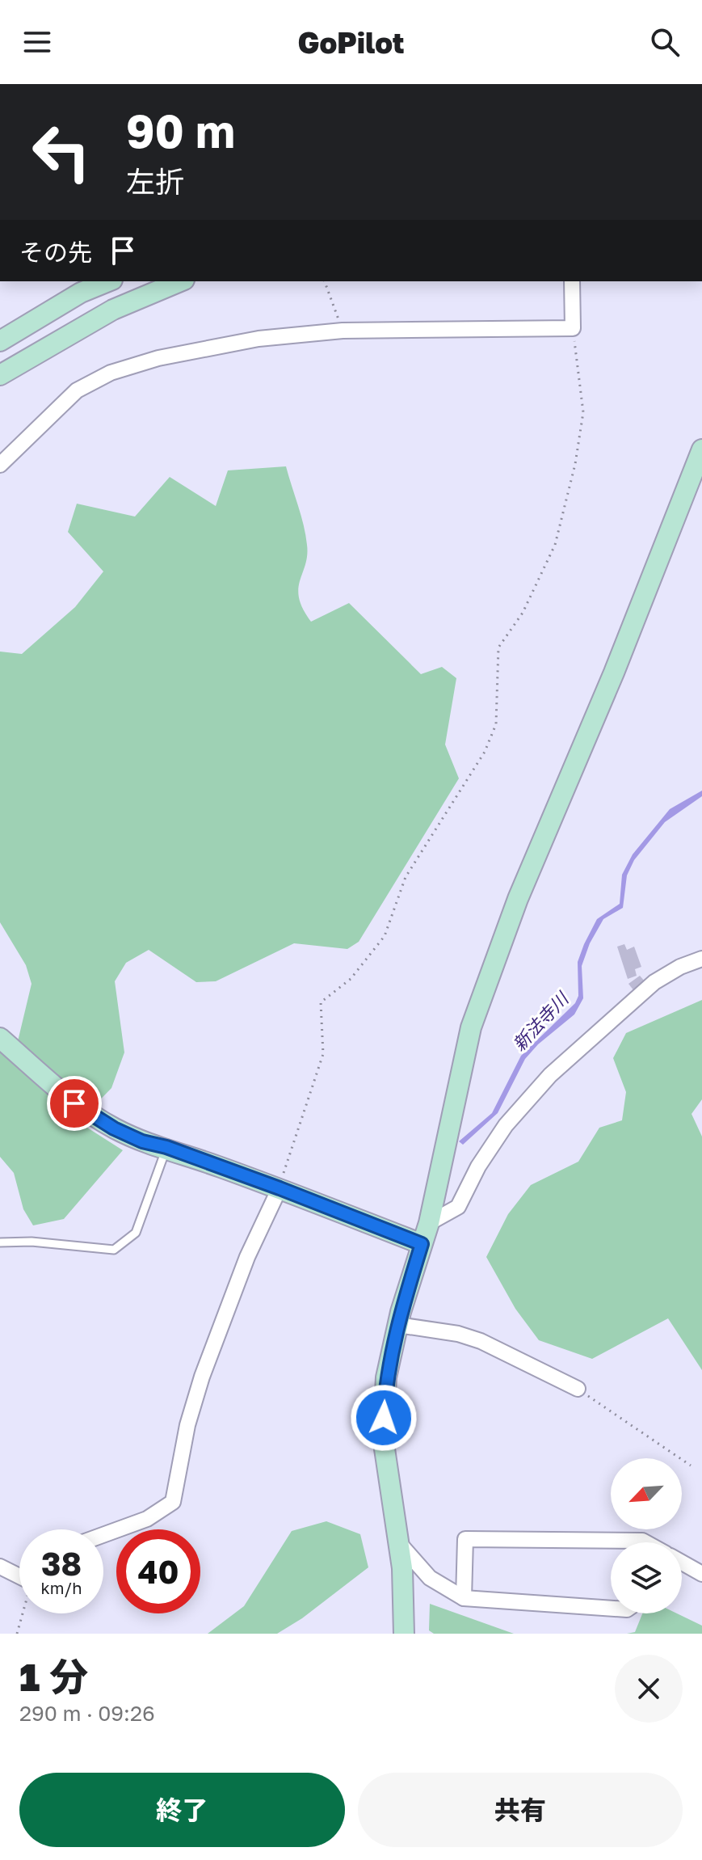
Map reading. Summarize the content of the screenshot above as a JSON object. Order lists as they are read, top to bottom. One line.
{"water":["新法寺川"],"north":"bottom left","page":{"header":"GoPilot","turn":["90 m","左折"],"then":"その先","speed":"38 km/h","limit":"40","heading":["1 分","290 m · 09:26"],"buttons":["終了","共有"]}}
